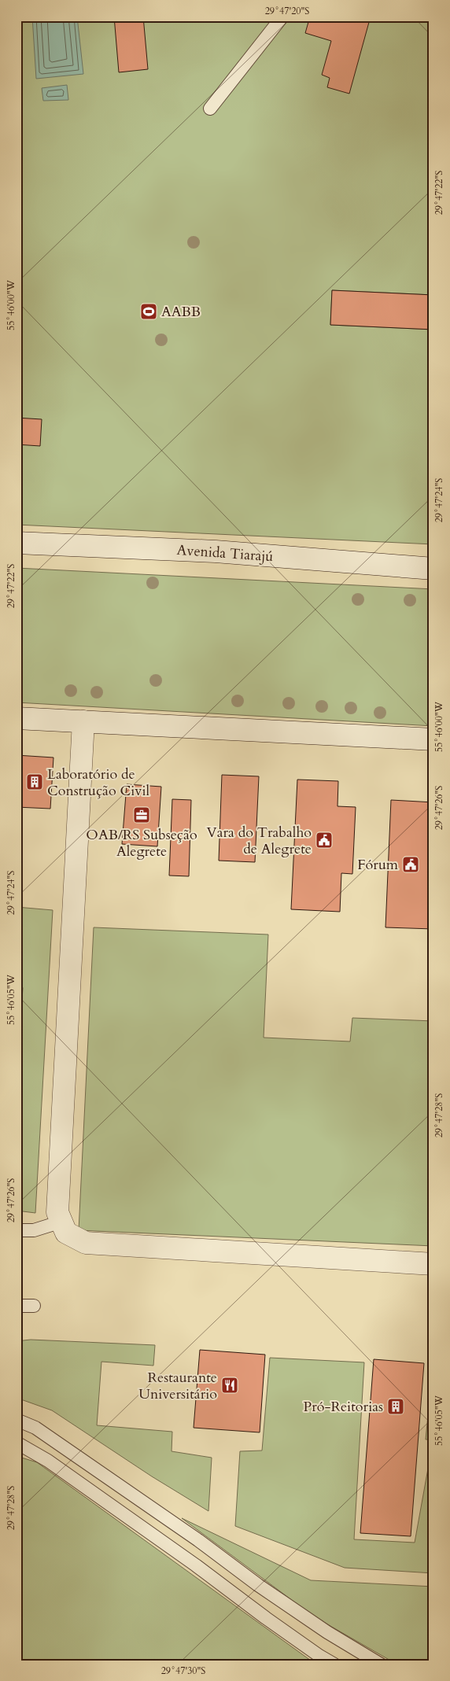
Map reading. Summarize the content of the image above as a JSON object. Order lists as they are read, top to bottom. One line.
{"streets":{"street":["Avenida Tiarajú"]},"places":{"sports":["AABB"],"building":["Laboratório de Construção Civil","Pró-Reitorias"],"office":["OAB/RS Subseção Alegrete"],"public building":["Vara do Trabalho de Alegrete","Fórum"],"restaurant":["Restaurante Universitário"]},"coordinates":["29°47'20\"S","29°47'22\"S","55°46'00\"W","29°47'24\"S","29°47'26\"S","55°46'05\"W","29°47'28\"S","29°47'30\"S"]}
